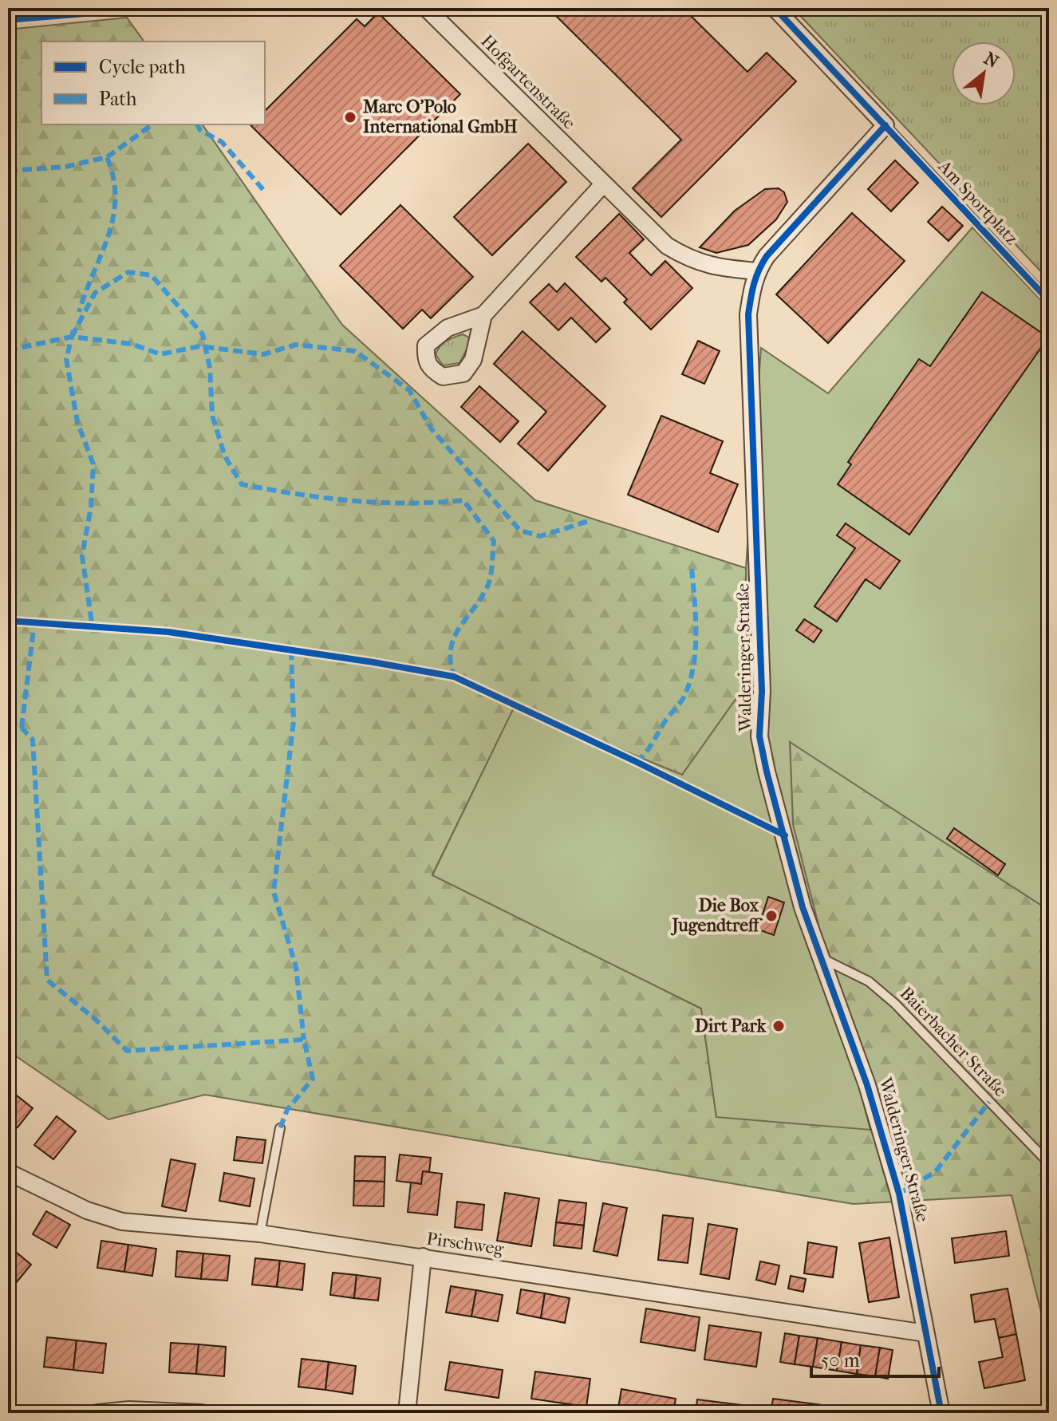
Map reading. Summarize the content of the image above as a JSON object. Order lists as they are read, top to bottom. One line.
{"streets":{"street":["Hofgartenstraße","Walderinger Straße","Pirschweg"],"lane":["Am Sportplatz","Baierbacher Straße"]},"crossings":[["Hofgartenstraße","Walderinger Straße"],["Am Sportplatz","Walderinger Straße"],["Walderinger Straße","Baierbacher Straße"],["Walderinger Straße","Pirschweg"]],"places":["Marc O'Polo International GmbH","Die Box Jugendtreff","Dirt Park"],"legend":["Cycle path","Path"],"scale_bar":"50 m","north":"top right"}
